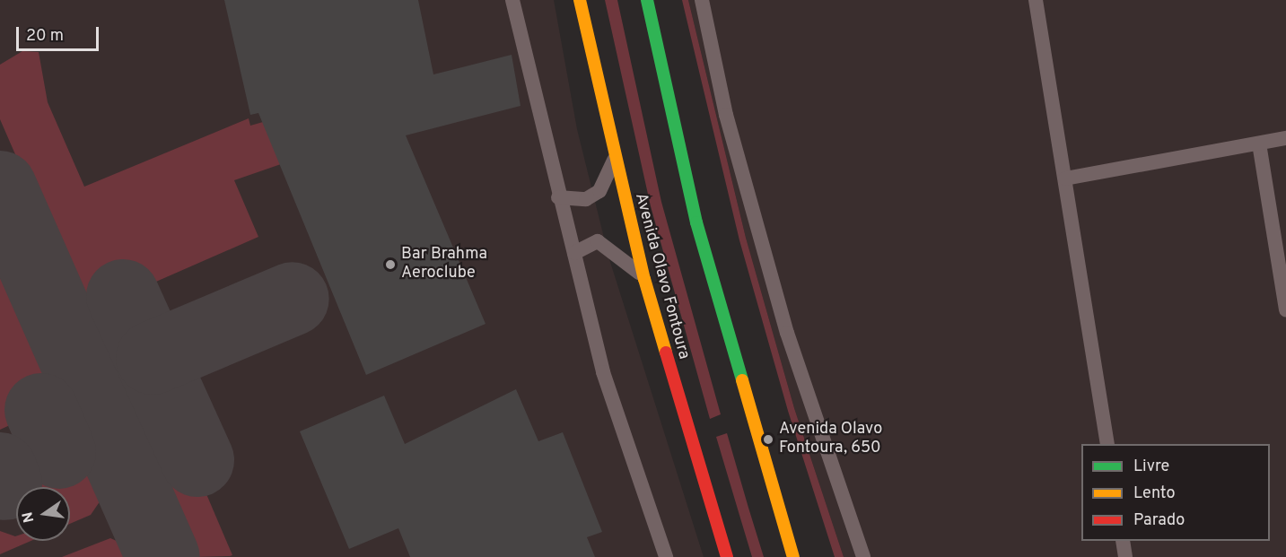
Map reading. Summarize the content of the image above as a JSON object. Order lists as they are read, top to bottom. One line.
{"streets":{"main road":["Avenida Olavo Fontoura"]},"places":["Bar Brahma Aeroclube","Avenida Olavo Fontoura, 650"],"legend":["Livre","Lento","Parado"],"scale_bar":"20 m","north":"left"}
